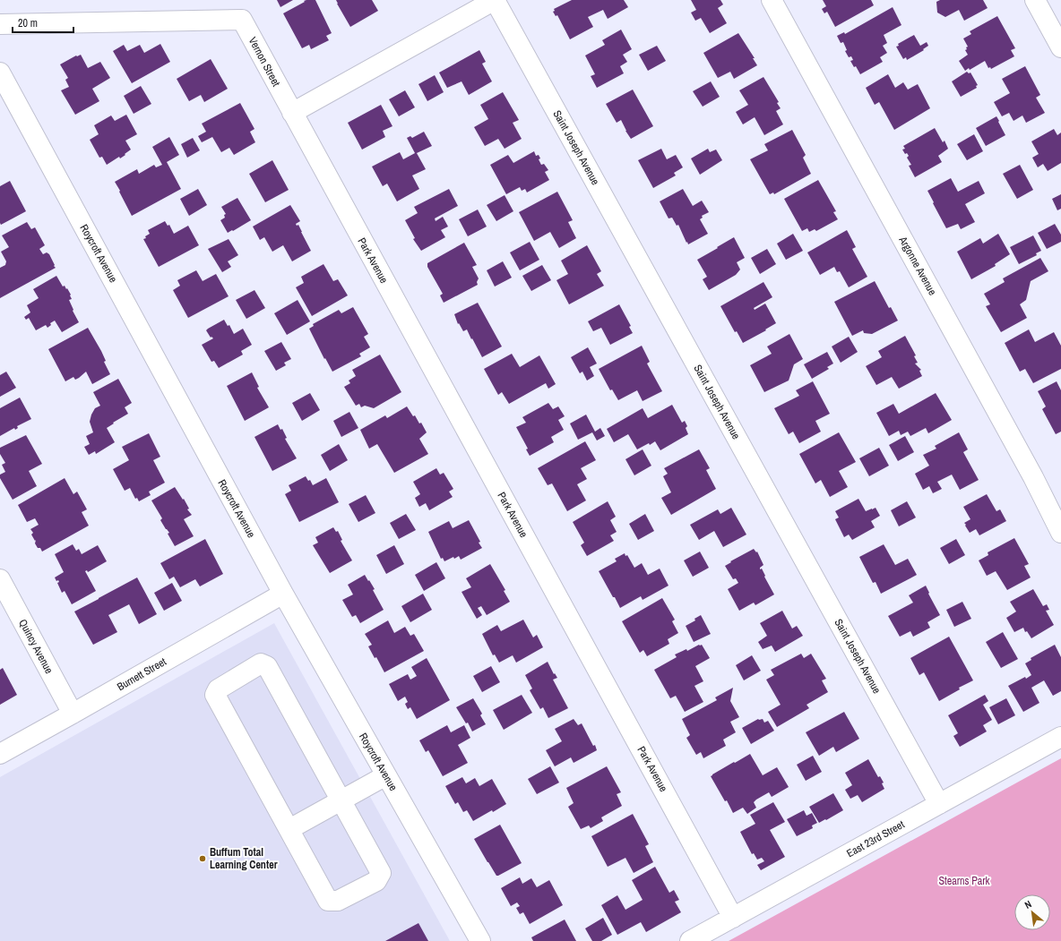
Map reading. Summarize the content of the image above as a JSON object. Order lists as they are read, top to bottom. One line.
{"streets":{"street":["Vernon Street","Saint Joseph Avenue","Roycroft Avenue","Park Avenue","Argonne Avenue","Quincy Avenue","Burnett Street","East 23rd Street"]},"crossings":[["Vernon Street","Park Avenue"],["Saint Joseph Avenue","East 23rd Street"],["Roycroft Avenue","Burnett Street"],["Park Avenue","East 23rd Street"],["Quincy Avenue","Burnett Street"]],"parks":["Stearns Park"],"places":["Buffum Total Learning Center"],"scale_bar":"20 m","north":"top left"}
